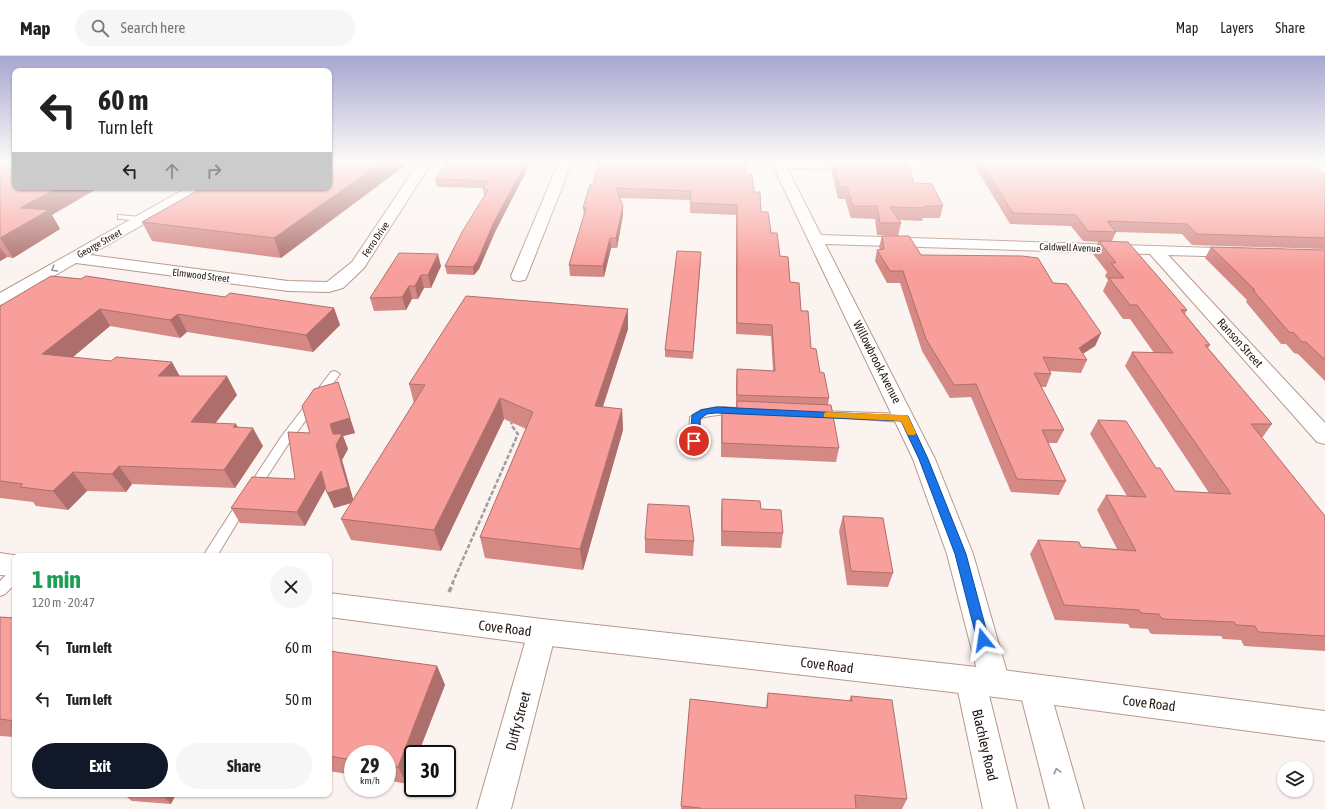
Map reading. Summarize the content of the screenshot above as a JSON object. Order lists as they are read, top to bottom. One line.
{"streets":{"street":["Ferro Drive","George Street","Caldwell Avenue","Elmwood Street","Ranson Street","Willowbrook Avenue","Cove Road","Duffy Street","Blachley Road"]},"crossings":[["Ferro Drive","Elmwood Street"],["George Street","Elmwood Street"],["Caldwell Avenue","Ranson Street"],["Caldwell Avenue","Willowbrook Avenue"],["Willowbrook Avenue","Cove Road"],["Willowbrook Avenue","Blachley Road"],["Cove Road","Duffy Street"],["Cove Road","Blachley Road"]],"one_way":["George Street"],"page":{"header":"Map","search":"Search here","nav":["Map","Layers","Share"],"turn":["60 m","Turn left"],"heading":["1 min","120 m · 20:47"],"list":[{"name":"Turn left","value":"60 m"},{"name":"Turn left","value":"50 m"}],"buttons":["Exit","Share"],"speed":"29 km/h","limit":"30"}}
